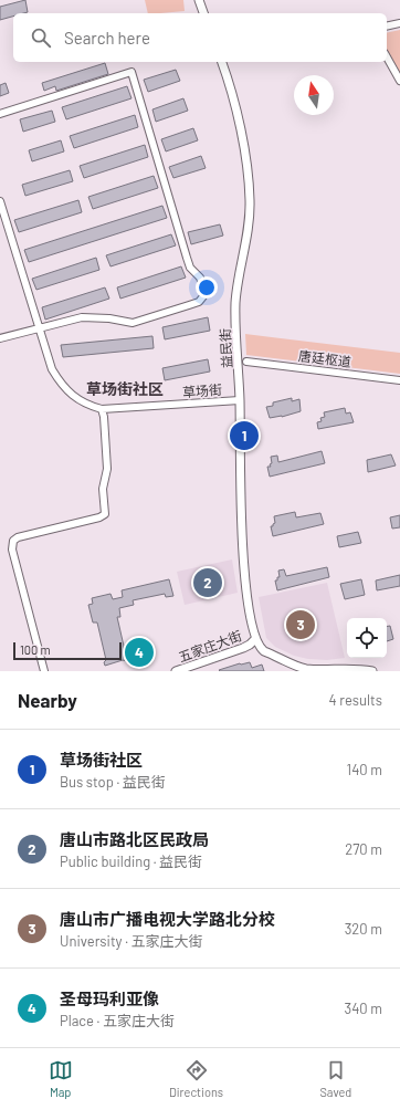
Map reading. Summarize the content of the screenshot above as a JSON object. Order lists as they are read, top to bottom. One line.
{"streets":{"street":["益民街","唐廷枢道","草场街","五家庄大街"]},"crossings":[["益民街","草场街"],["益民街","五家庄大街"]],"districts":["草场街社区"],"scale_bar":"100 m","north":"top","page":{"search":"Search here","pins":["1","2","3","4"],"scale":"100 m","heading":["Nearby","4 results"],"list":[{"mark":"1","name":"草场街社区","note":"Bus stop · 益民街","value":"140 m"},{"mark":"2","name":"唐山市路北区民政局","note":"Public building · 益民街","value":"270 m"},{"mark":"3","name":"唐山市广播电视大学路北分校","note":"University · 五家庄大街","value":"320 m"},{"mark":"4","name":"圣母玛利亚像","note":"Place · 五家庄大街","value":"340 m"}],"nav":["Map","Directions","Saved"]}}
